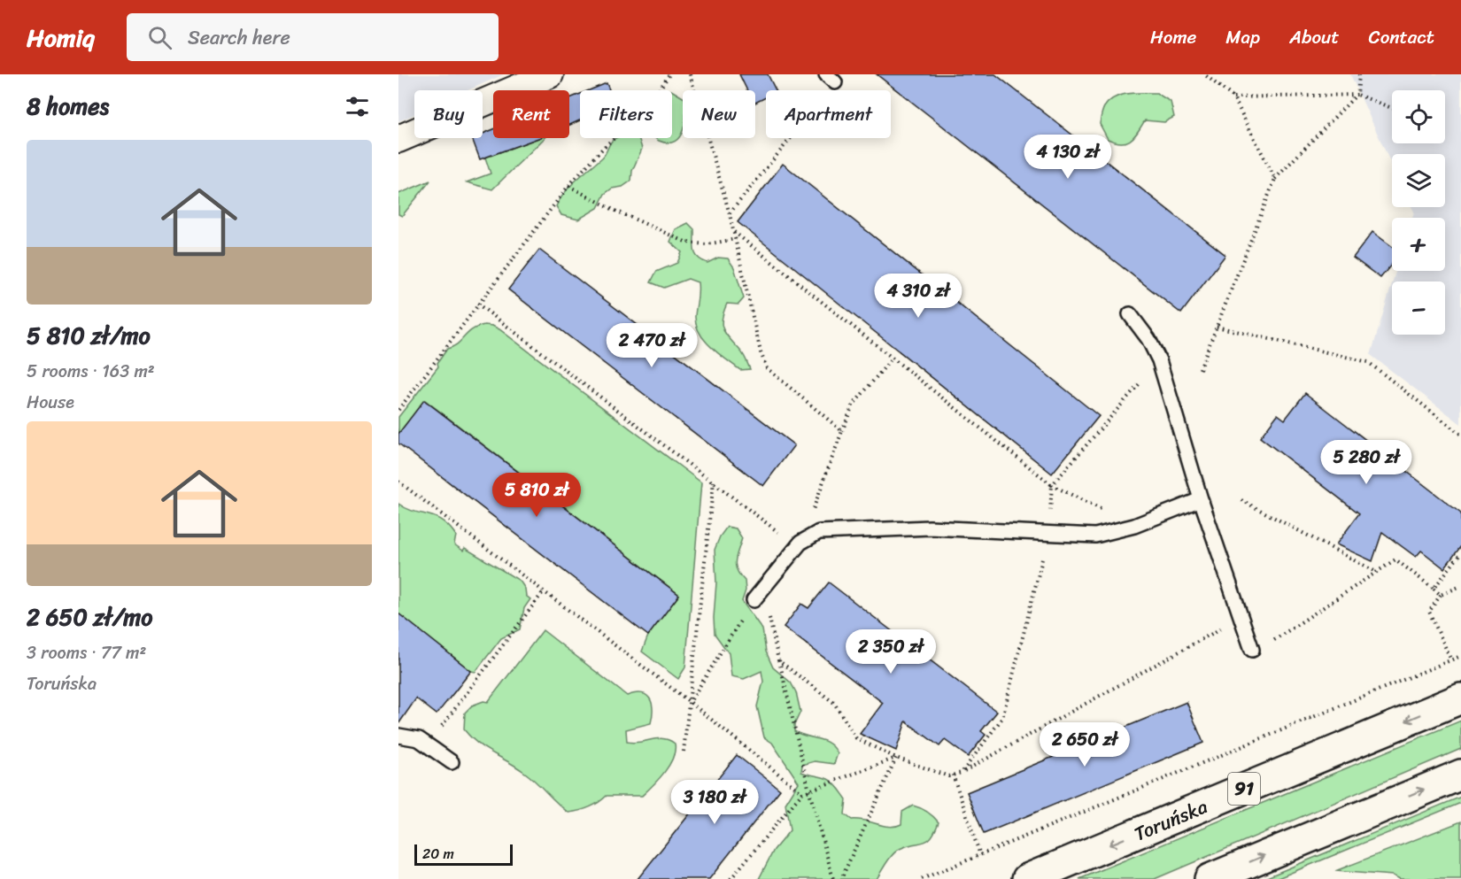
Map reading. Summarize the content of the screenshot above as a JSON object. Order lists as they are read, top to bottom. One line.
{"streets":{"main road":["91","Toruńska"]},"scale_bar":"20 m","page":{"header":"Homiq","search":"Search here","nav":["Home","Map","About","Contact"],"heading":"8 homes","map_buttons":["+","−"],"chip":["Buy","Rent","Filters","New","Apartment"],"price":["4 130 zł","4 310 zł","2 470 zł","5 280 zł","5 810 zł","2 350 zł","2 650 zł","3 180 zł"],"list":[{"name":"5 810 zł/mo","note":"5 rooms · 163 m² · House"},{"name":"2 650 zł/mo","note":"3 rooms · 77 m² · Toruńska"}],"scale":"20 m"}}
